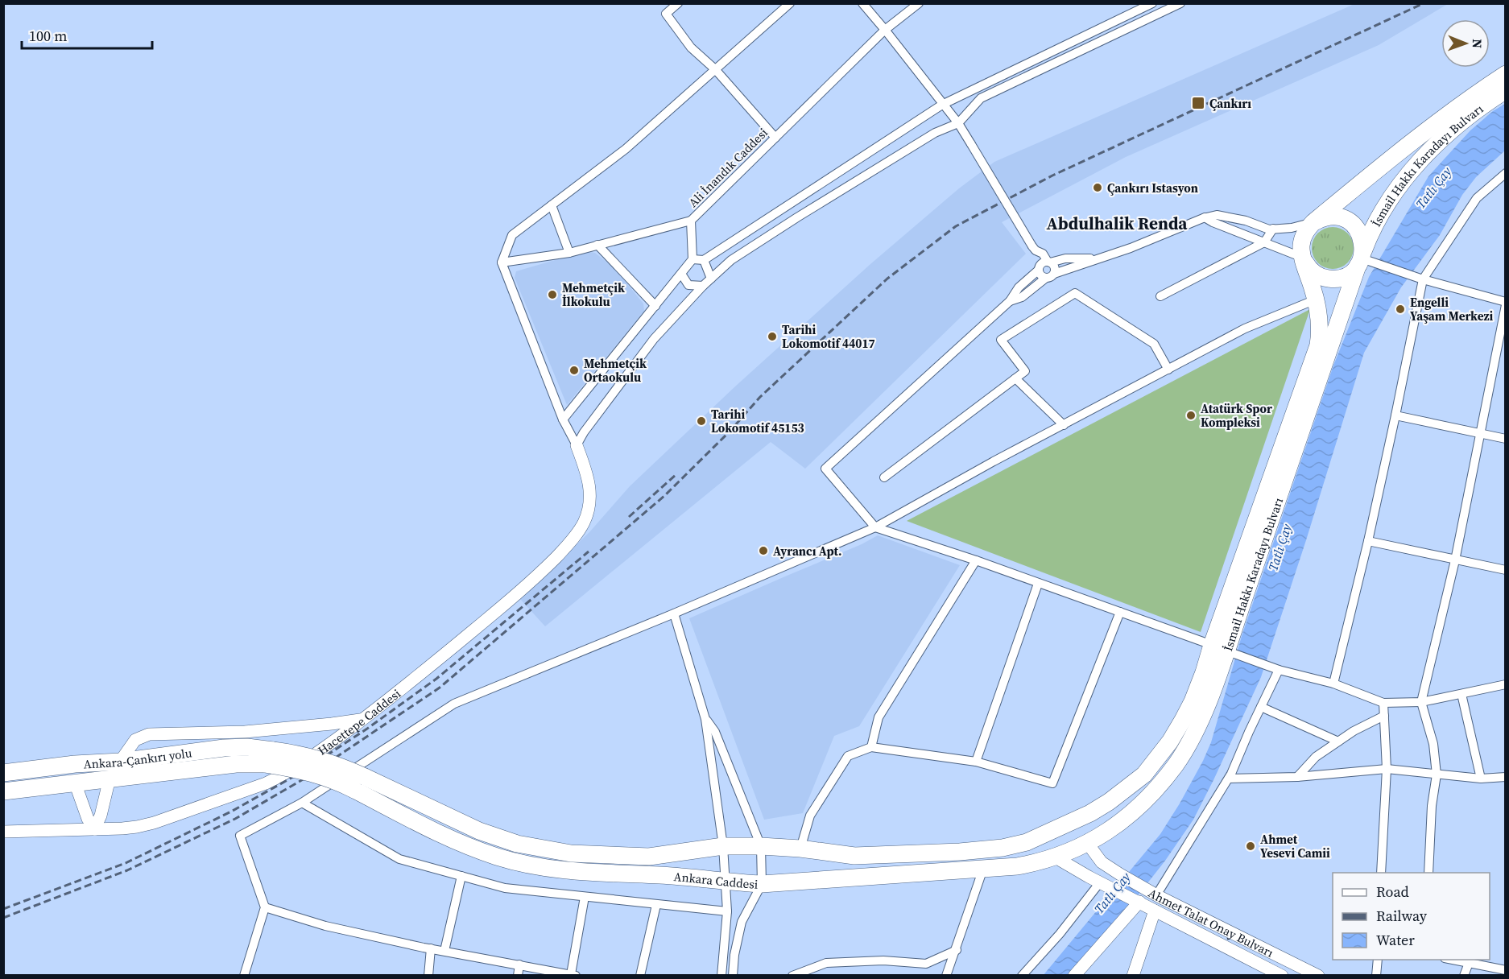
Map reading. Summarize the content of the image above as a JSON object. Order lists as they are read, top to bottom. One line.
{"streets":{"highway":["İsmail Hakkı Karadayı Bulvarı","Ankara-Çankırı yolu","Ankara Caddesi"],"street":["Ali İnandık Caddesi","Hacettepe Caddesi","Ahmet Talat Onay Bulvarı"]},"crossings":[["İsmail Hakkı Karadayı Bulvarı","Ankara Caddesi"],["İsmail Hakkı Karadayı Bulvarı","Ahmet Talat Onay Bulvarı"],["Ankara Caddesi","Ahmet Talat Onay Bulvarı"]],"districts":["Abdulhalik Renda"],"water":["Tatlı Çay"],"places":{"transit":["Çankırı"],"other":["Çankırı Istasyon","Mehmetçik İlkokulu","Engelli Yaşam Merkezi","Tarihi Lokomotif 44017","Mehmetçik Ortaokulu","Atatürk Spor Kompleksi","Tarihi Lokomotif 45153","Ayrancı Apt.","Ahmet Yesevi Camii"]},"legend":["Road","Railway","Water"],"scale_bar":"100 m","north":"right"}
